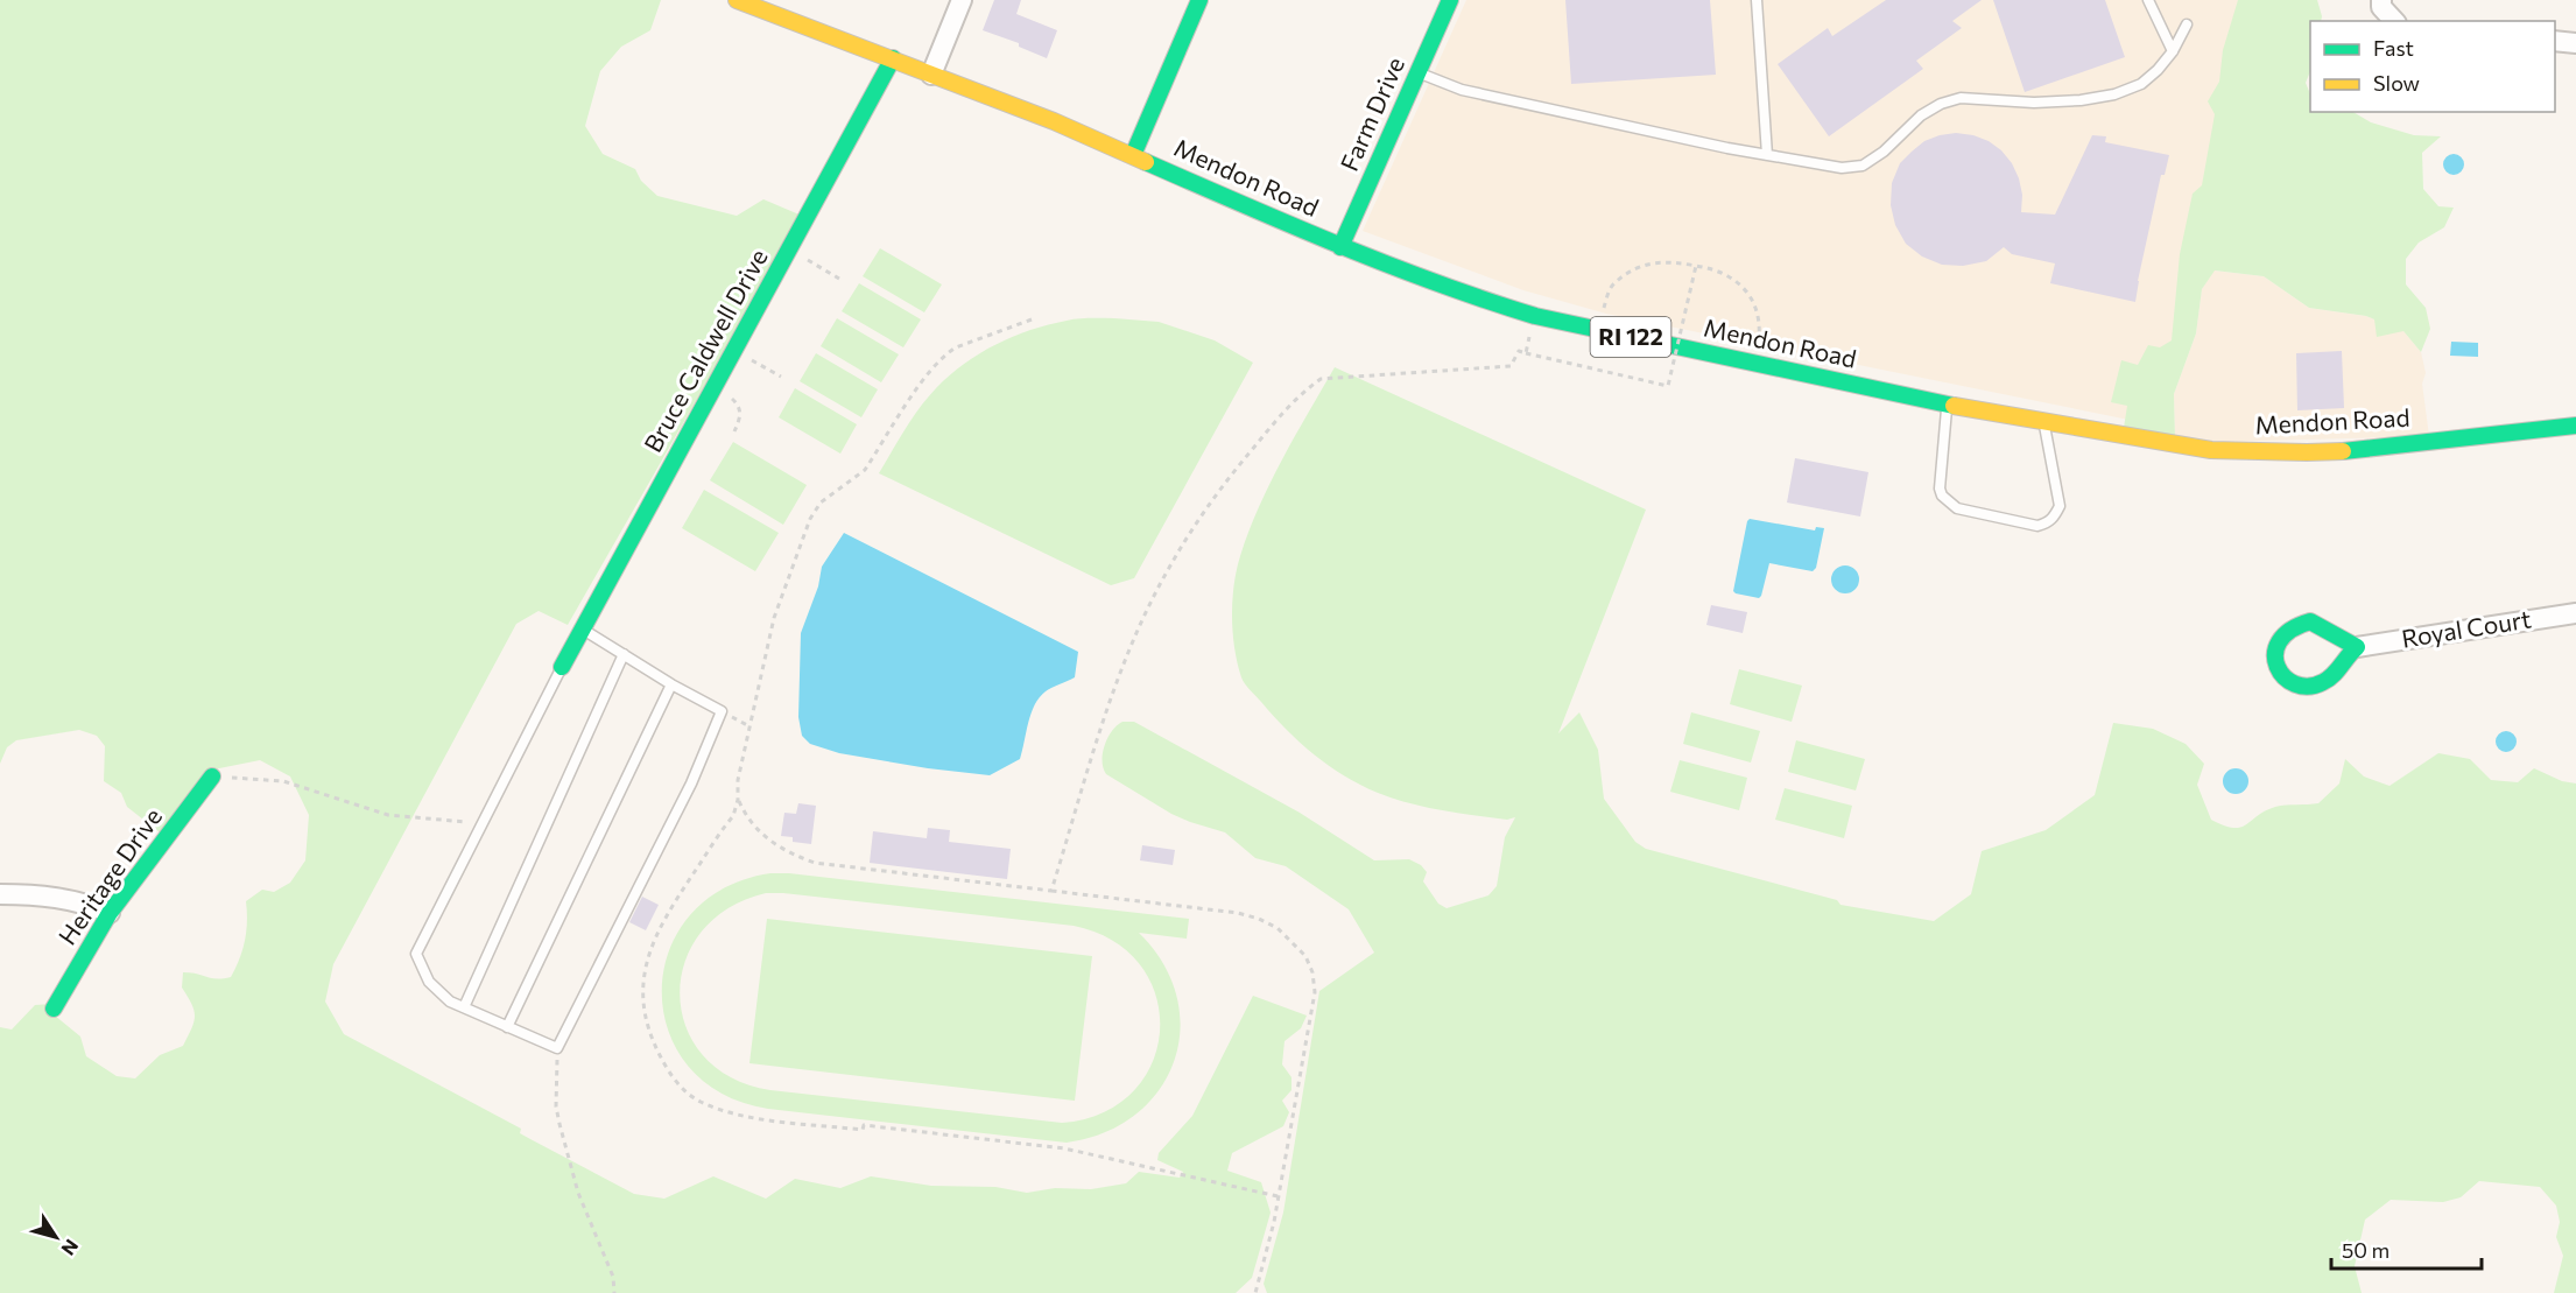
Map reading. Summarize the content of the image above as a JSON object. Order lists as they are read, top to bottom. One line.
{"streets":{"main road":["Farm Drive","Mendon Road","RI 122","Bruce Caldwell Drive","Heritage Drive"],"street":["Royal Court"]},"crossings":[["Farm Drive","Mendon Road"],["Mendon Road","Bruce Caldwell Drive"]],"legend":["Fast","Slow"],"scale_bar":"50 m","north":"bottom right"}
